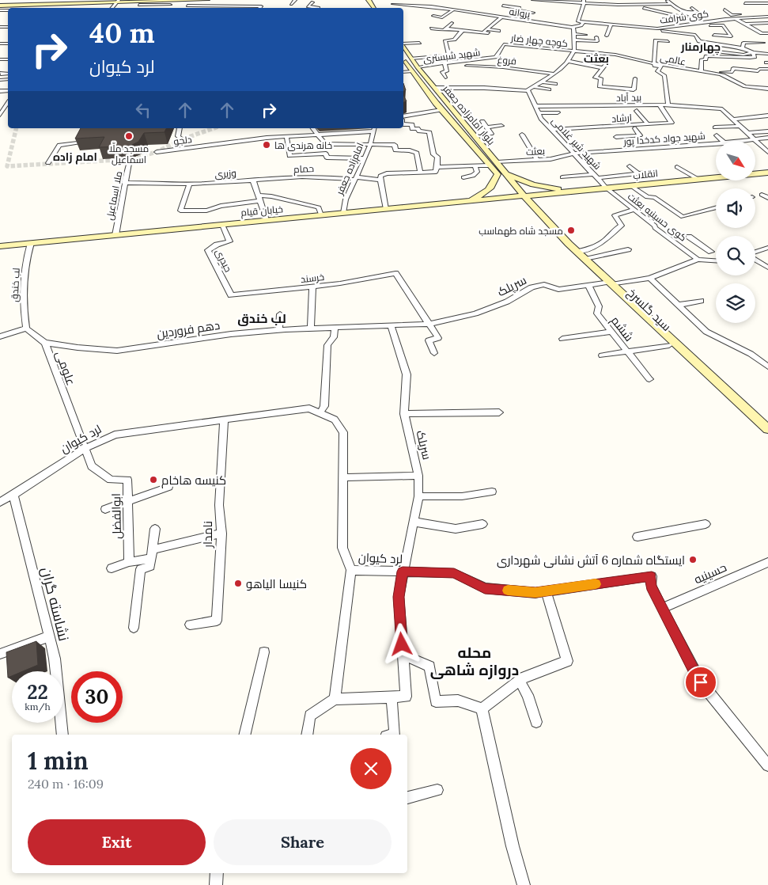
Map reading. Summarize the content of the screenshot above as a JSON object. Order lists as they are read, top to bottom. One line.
{"streets":{"main road":["بلوار امامزاده جعفر","انقلاب","خیابان قیام","سید گلسرخ"],"street":["پروانه","کوی شرافت","کوچه چهار ضار","شهید شبستری","عالمی","فروغ","بید آباد","ارشاد","شهید جواد کدخدا پور","دلجو","شهید شیر غلامی","بعثت","حمام","امام‌زاده جعفر","وزیری","ملا اسماعیل","کوی حسینیه بعثت","حیدری","خرسند","لب خندق","سرپلک","ششم","دهم فروردین","علومی","لرد کیوان","سریلک","ابوالفضل","نامدار","حسینیه","نشاسته گران"]},"crossings":[["کوچه چهار ضار","شهید شبستری"],["کوچه چهار ضار","عالمی"],["شهید شبستری","فروغ"],["شهید شبستری","بلوار امامزاده جعفر"],["بید آباد","ارشاد"],["بید آباد","شهید شیر غلامی"],["بلوار امامزاده جعفر","بعثت"],["بلوار امامزاده جعفر","انقلاب"],["بلوار امامزاده جعفر","خیابان قیام"],["بلوار امامزاده جعفر","سید گلسرخ"],["ارشاد","شهید شیر غلامی"],["شهید جواد کدخدا پور","شهید شیر غلامی"],["شهید جواد کدخدا پور","بعثت"],["دلجو","امام‌زاده جعفر"],["شهید شیر غلامی","بعثت"],["شهید شیر غلامی","انقلاب"],["شهید شیر غلامی","کوی حسینیه بعثت"],["حمام","امام‌زاده جعفر"],["حمام","وزیری"],["امام‌زاده جعفر","خیابان قیام"],["وزیری","ملا اسماعیل"],["وزیری","خیابان قیام"],["انقلاب","خیابان قیام"],["انقلاب","کوی حسینیه بعثت"],["انقلاب","سید گلسرخ"],["ملا اسماعیل","خیابان قیام"],["خیابان قیام","حیدری"],["خیابان قیام","لب خندق"],["خیابان قیام","سید گلسرخ"],["کوی حسینیه بعثت","سرپلک"],["حیدری","خرسند"],["خرسند","سرپلک"],["خرسند","دهم فروردین"],["لب خندق","علومی"],["سرپلک","سید گلسرخ"],["سرپلک","ششم"],["سرپلک","دهم فروردین"],["دهم فروردین","علومی"],["دهم فروردین","سریلک"],["علومی","لرد کیوان"],["علومی","ابوالفضل"],["لرد کیوان","سریلک"],["لرد کیوان","ابوالفضل"],["لرد کیوان","نامدار"],["لرد کیوان","حسینیه"],["لرد کیوان","نشاسته گران"]],"districts":["چهارمنار","بعثت","امام زاده","لب خندق","محله دروازه شاهی"],"places":["مسجد ملّا اسماعیل","خانه هرندی ها","مسجد شاه طهماسب","کنیسه هاخام","ایستگاه شماره 6 آتش نشانی شهرداری","کنیسا الیاهو"],"north":"bottom right","page":{"turn":["40 m","لرد کیوان"],"speed":"22 km/h","limit":"30","heading":["1 min","240 m · 16:09"],"buttons":["Exit","Share"]}}
